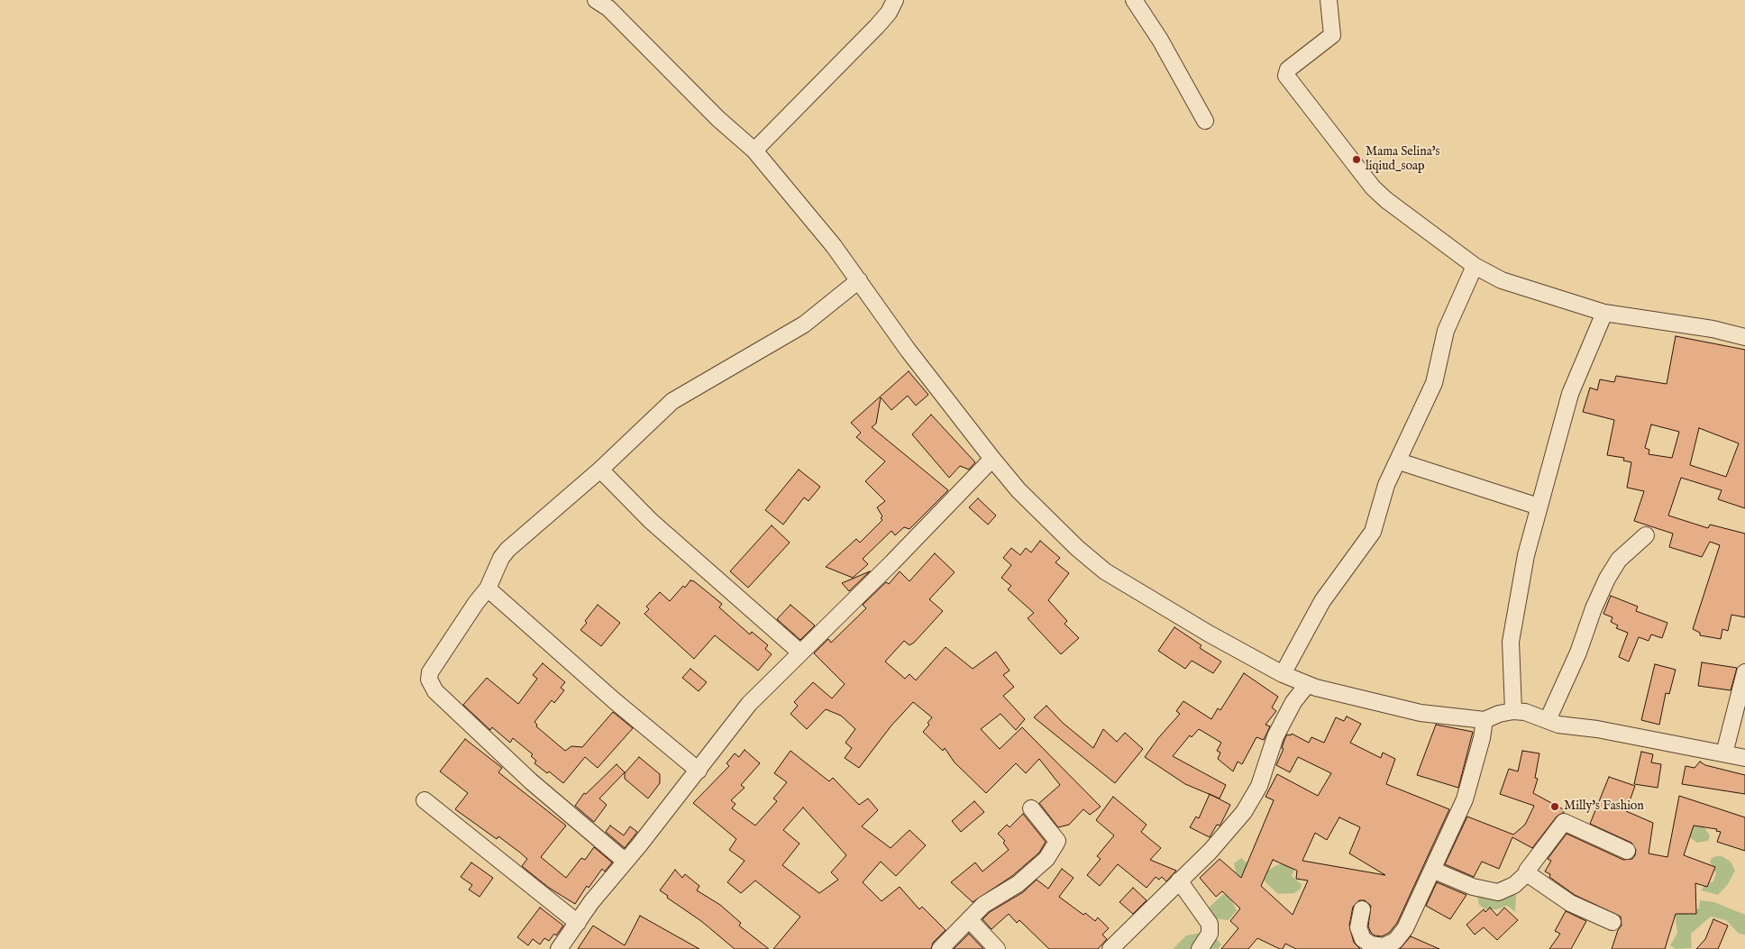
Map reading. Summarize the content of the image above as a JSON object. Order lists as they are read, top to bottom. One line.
{"places":["Mama Selina's liqiud_soap","Milly's Fashion"]}
